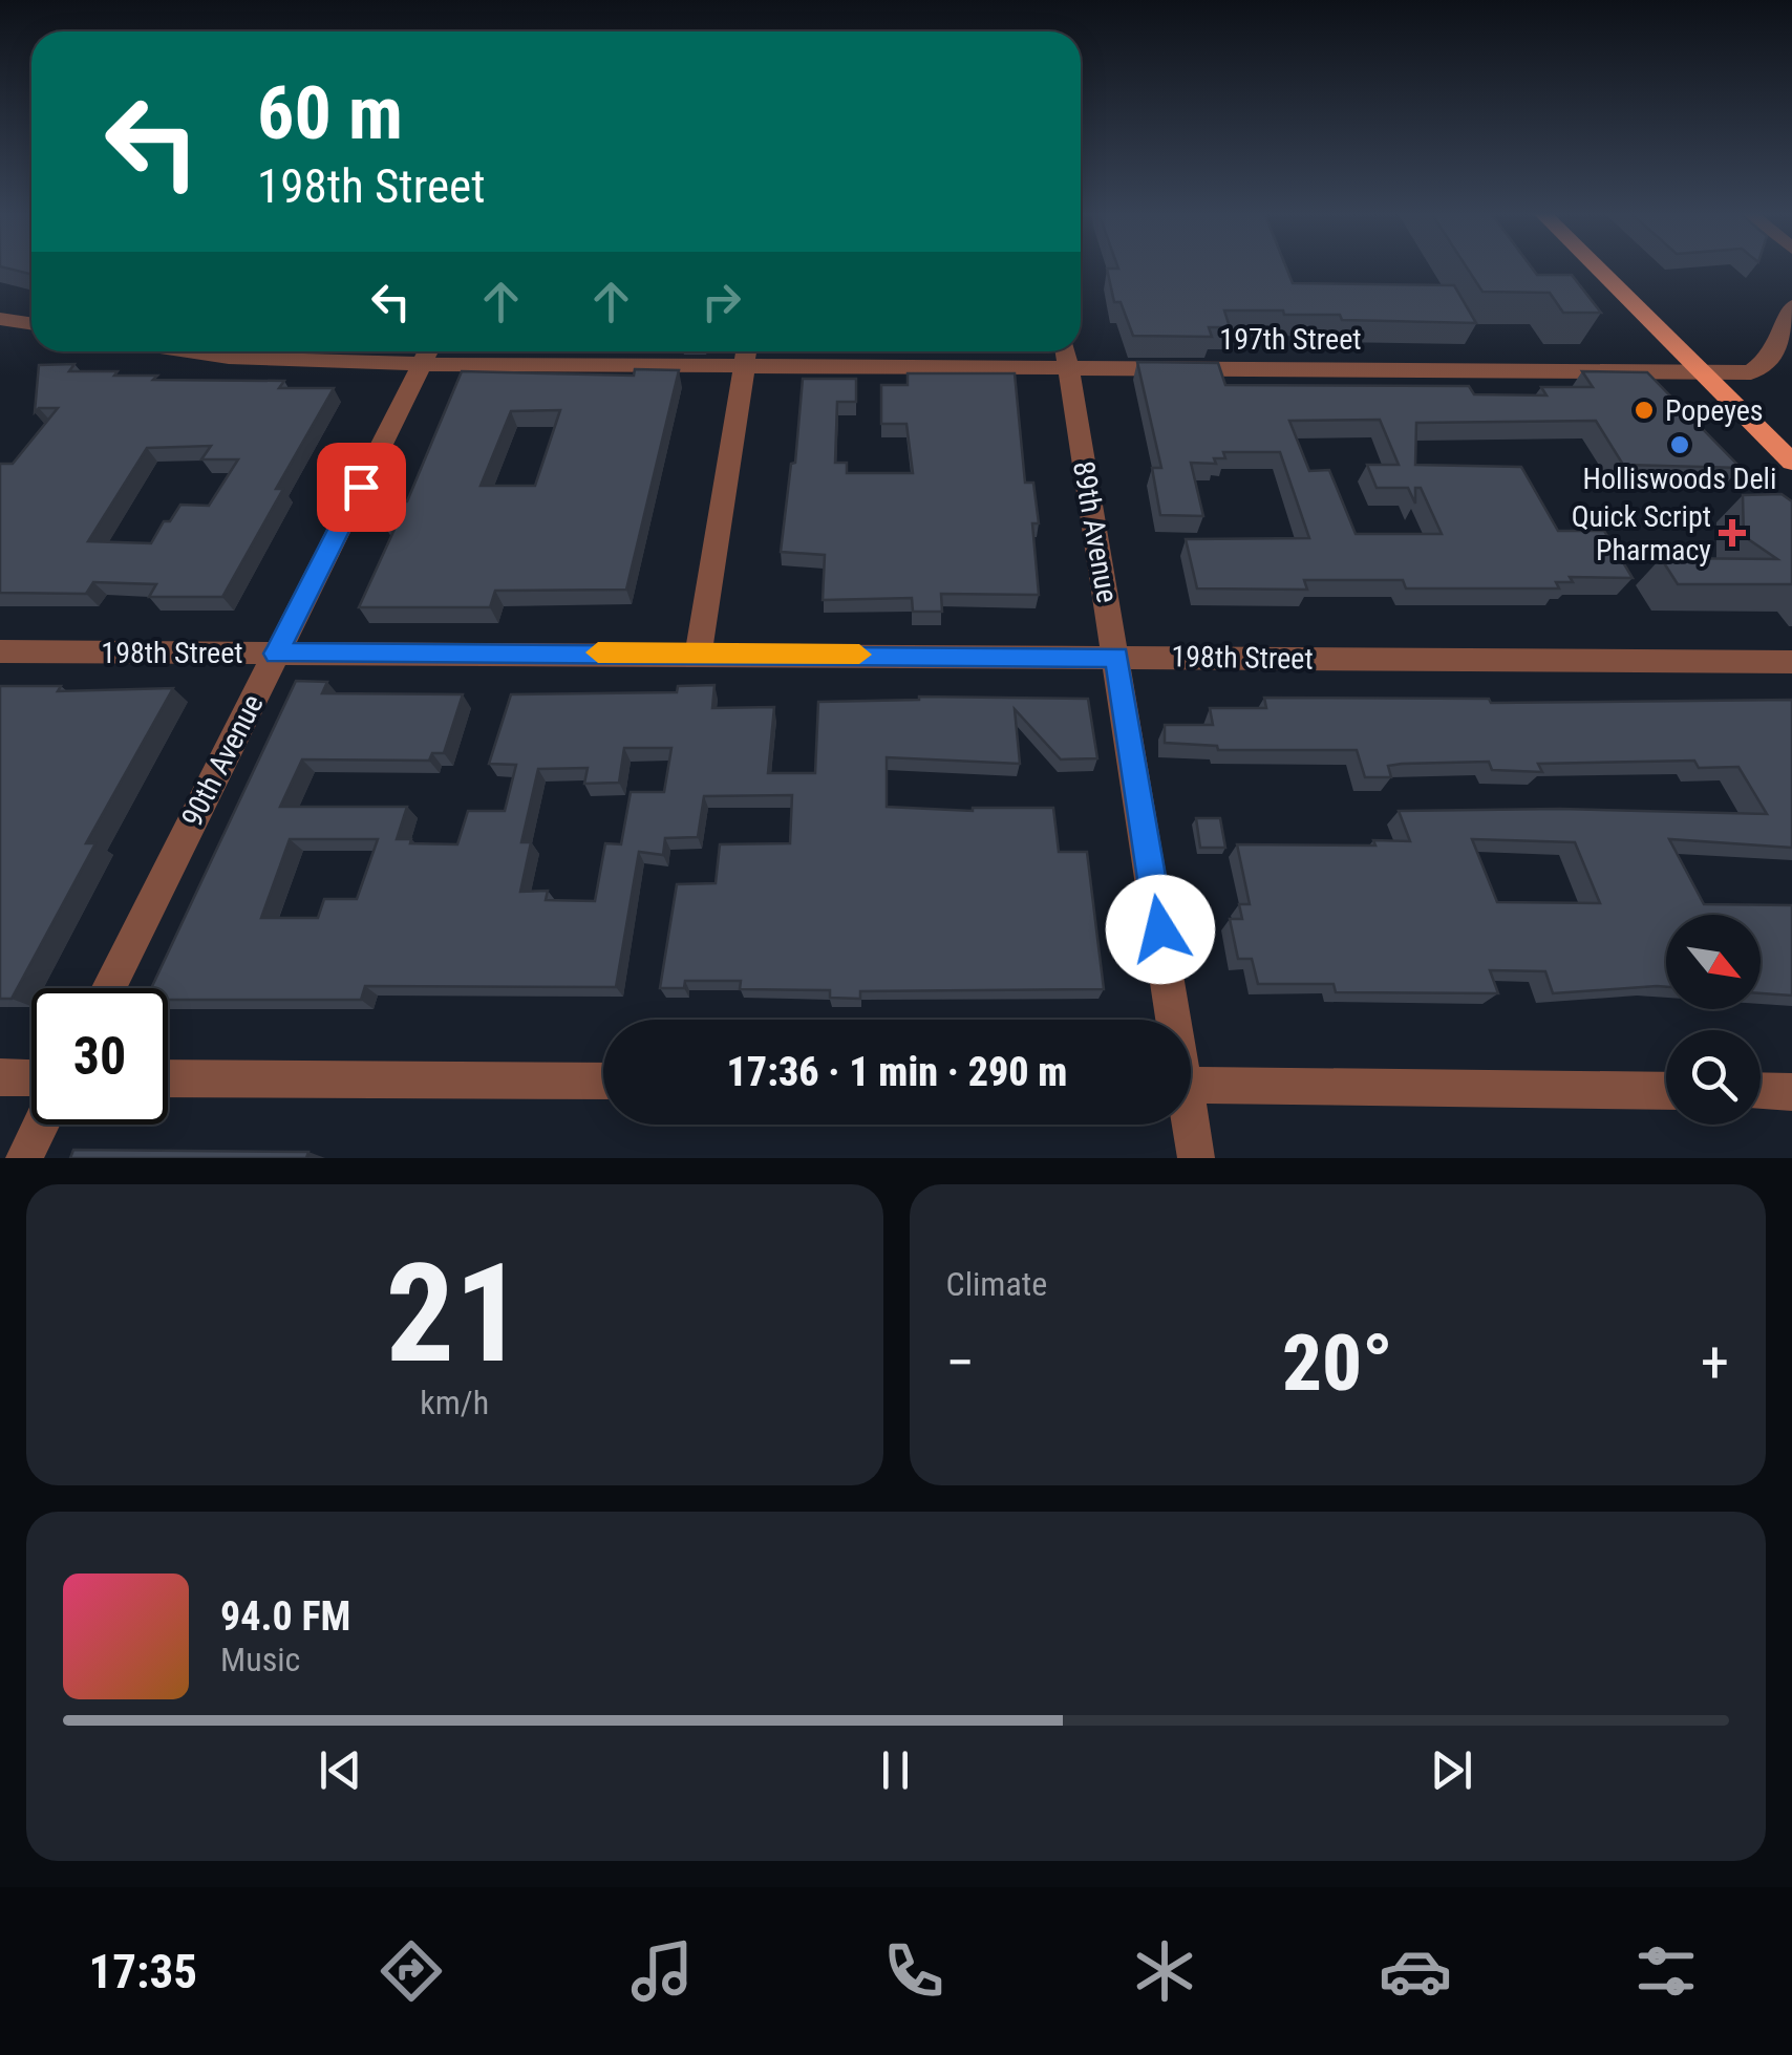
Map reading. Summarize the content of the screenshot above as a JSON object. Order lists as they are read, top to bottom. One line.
{"streets":{"street":["197th Street","89th Avenue","198th Street","90th Avenue"]},"crossings":[["197th Street","89th Avenue"],["197th Street","90th Avenue"],["89th Avenue","198th Street"],["198th Street","90th Avenue"]],"places":{"other":["Popeyes","Holliswoods Deli"],"health":["Quick Script Pharmacy"]},"north":"bottom right","page":{"turn":["60 m","198th Street"],"limit":"30","trip":"17:36 · 1 min · 290 m","tile":[["21","km/h"],"Climate"],"heat":["−","20°","+"],"song":["94.0 FM","Music"],"tabs":"17:35"}}
